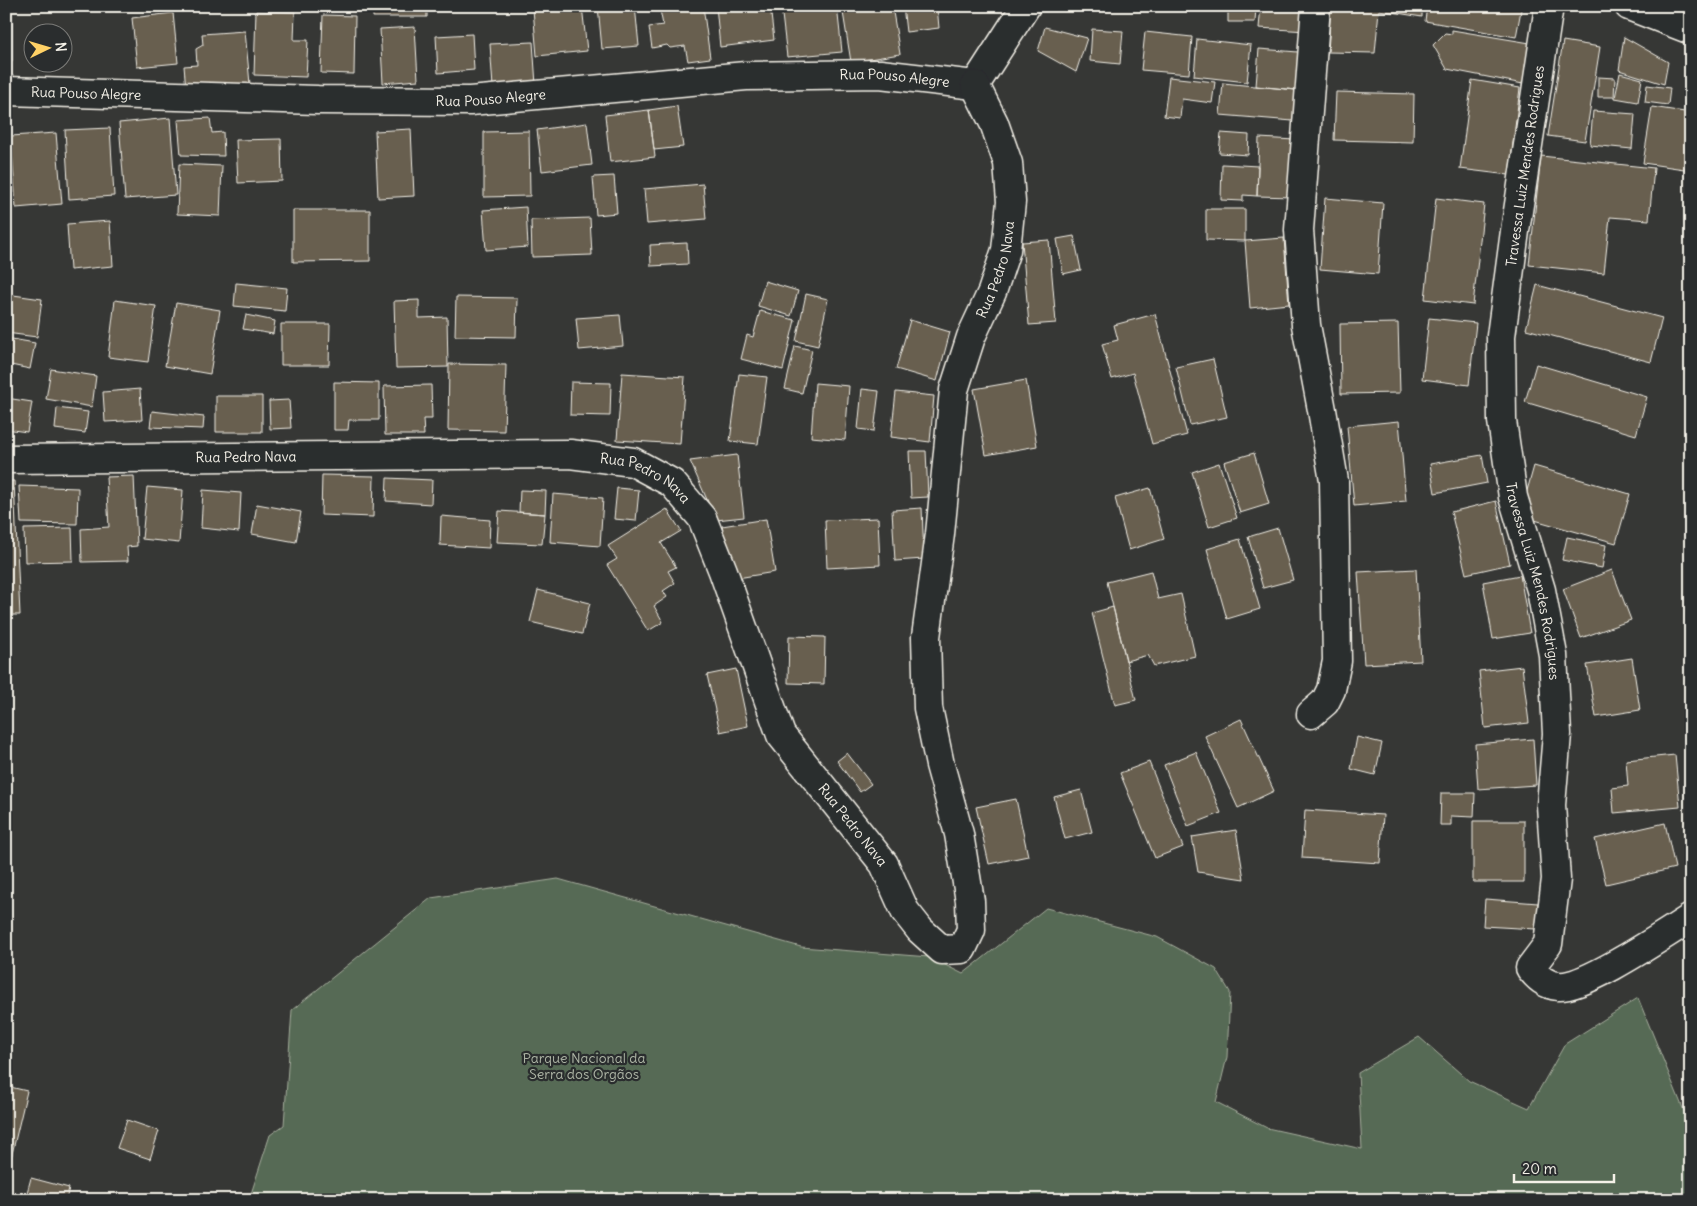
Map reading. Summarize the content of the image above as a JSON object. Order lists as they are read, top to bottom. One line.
{"streets":{"street":["Rua Pouso Alegre","Travessa Luiz Mendes Rodrigues","Rua Pedro Nava"]},"crossings":[["Rua Pouso Alegre","Rua Pedro Nava"]],"parks":["Parque Nacional da Serra dos Orgãos"],"scale_bar":"20 m","north":"right"}
